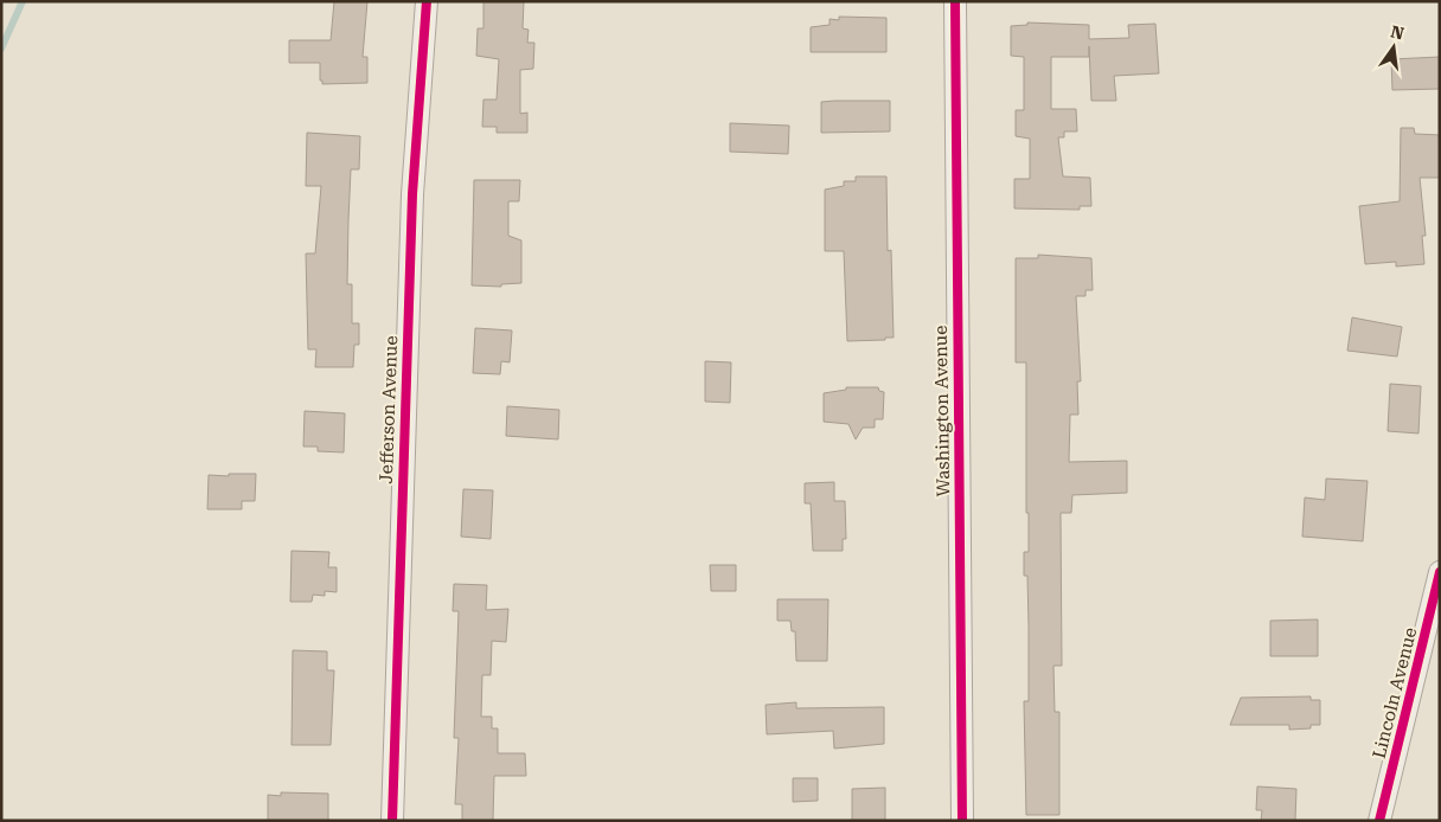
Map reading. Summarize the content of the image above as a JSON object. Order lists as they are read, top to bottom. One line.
{"streets":{"street":["Jefferson Avenue","Washington Avenue","Lincoln Avenue"]},"north":"top"}
